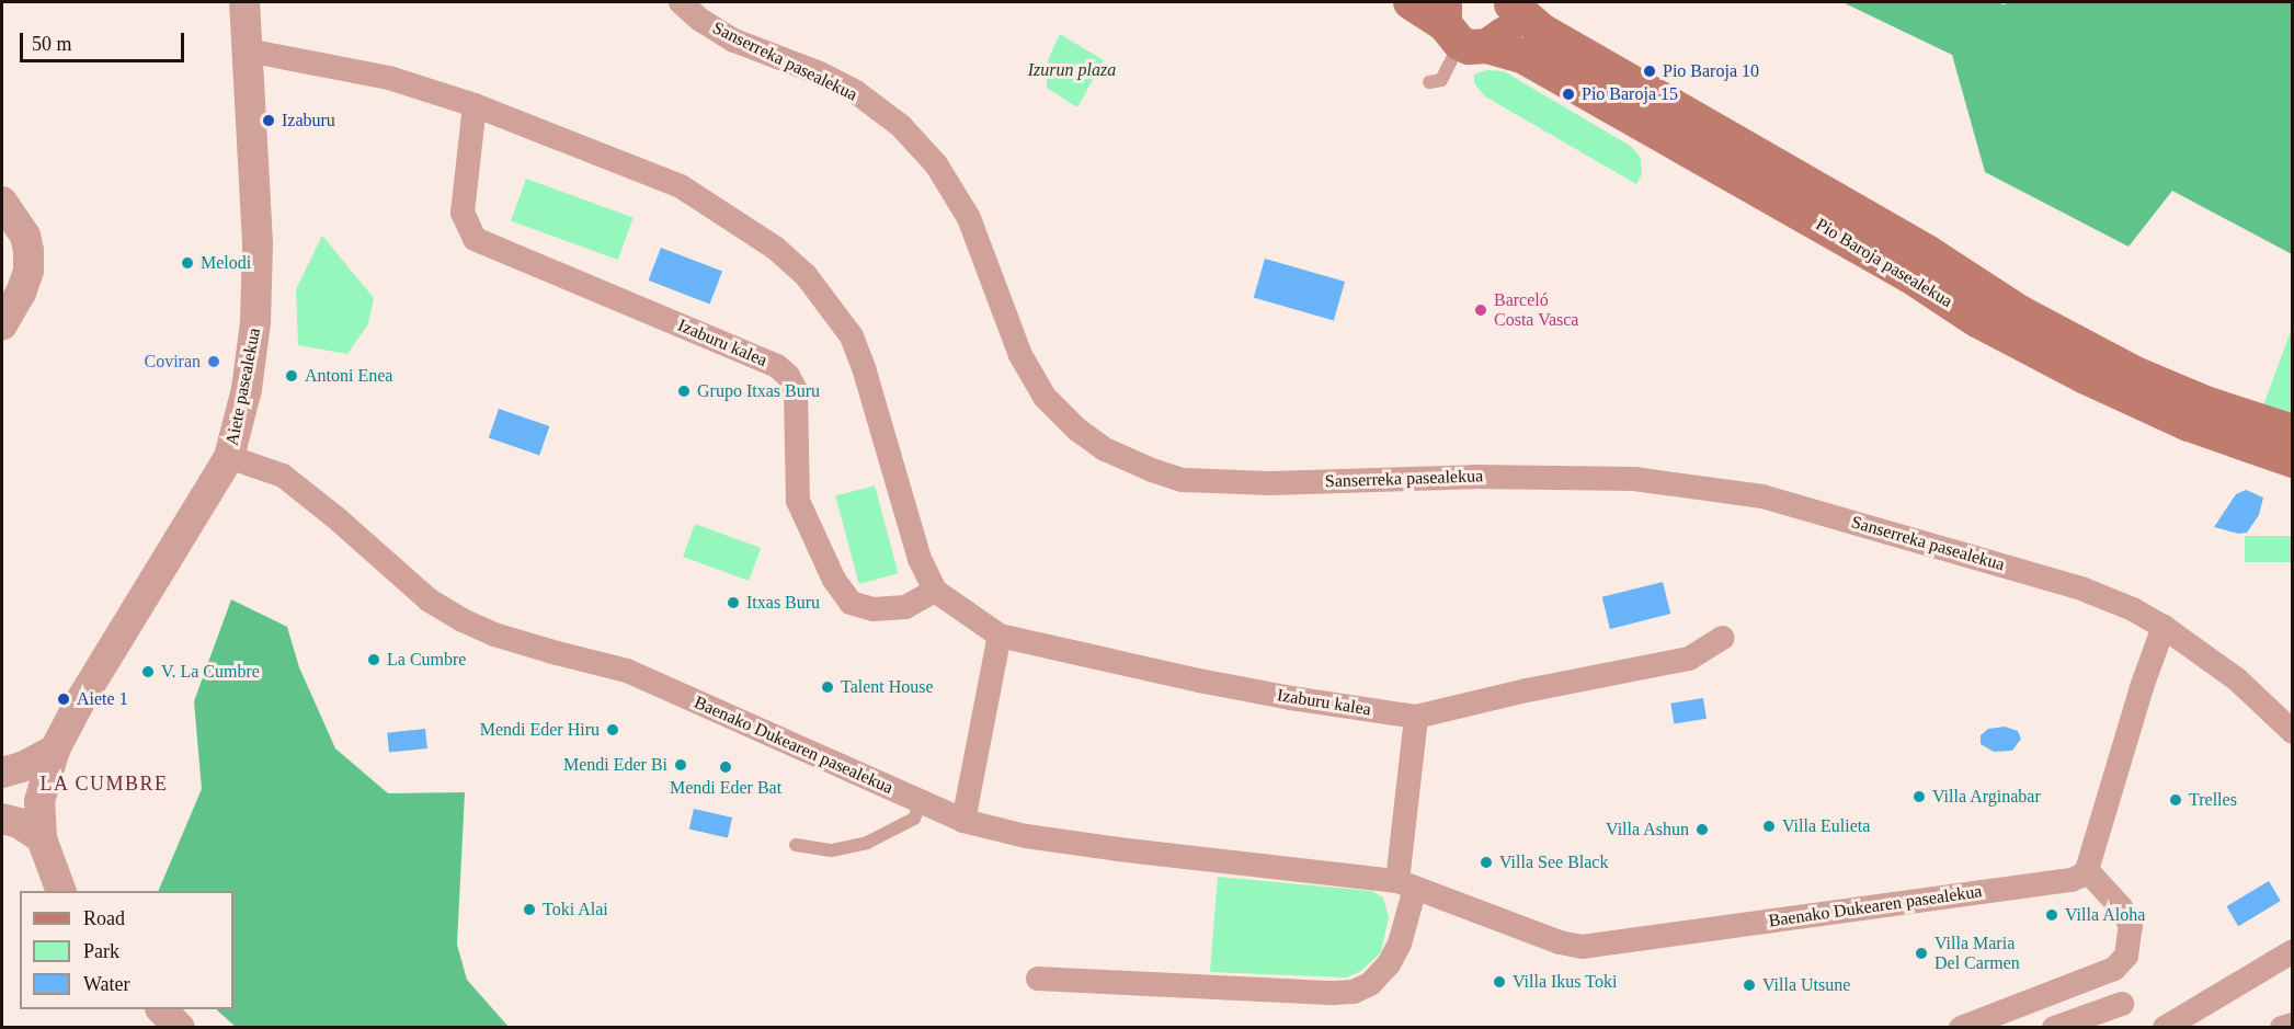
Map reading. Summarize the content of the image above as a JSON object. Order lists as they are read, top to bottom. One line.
{"streets":{"main road":["Pio Baroja pasealekua"],"street":["Sanserreka pasealekua","Izaburu kalea","Aiete pasealekua","Baenako Dukearen pasealekua"]},"crossings":[["Aiete pasealekua","Baenako Dukearen pasealekua"]],"districts":["LA CUMBRE"],"parks":["Izurun plaza"],"places":["Pio Baroja 10","Pio Baroja 15","Izaburu","Melodi","Barceló Costa Vasca","Coviran","Antoni Enea","Grupo Itxas Buru","Itxas Buru","La Cumbre","V. La Cumbre","Talent House","Aiete 1","Mendi Eder Hiru","Mendi Eder Bi","Mendi Eder Bat","Villa Arginabar","Trelles","Villa Eulieta","Villa Ashun","Villa See Black","Toki Alai","Villa Aloha","Villa Maria Del Carmen","Villa Ikus Toki","Villa Utsune"],"legend":["Road","Park","Water"],"scale_bar":"50 m"}
